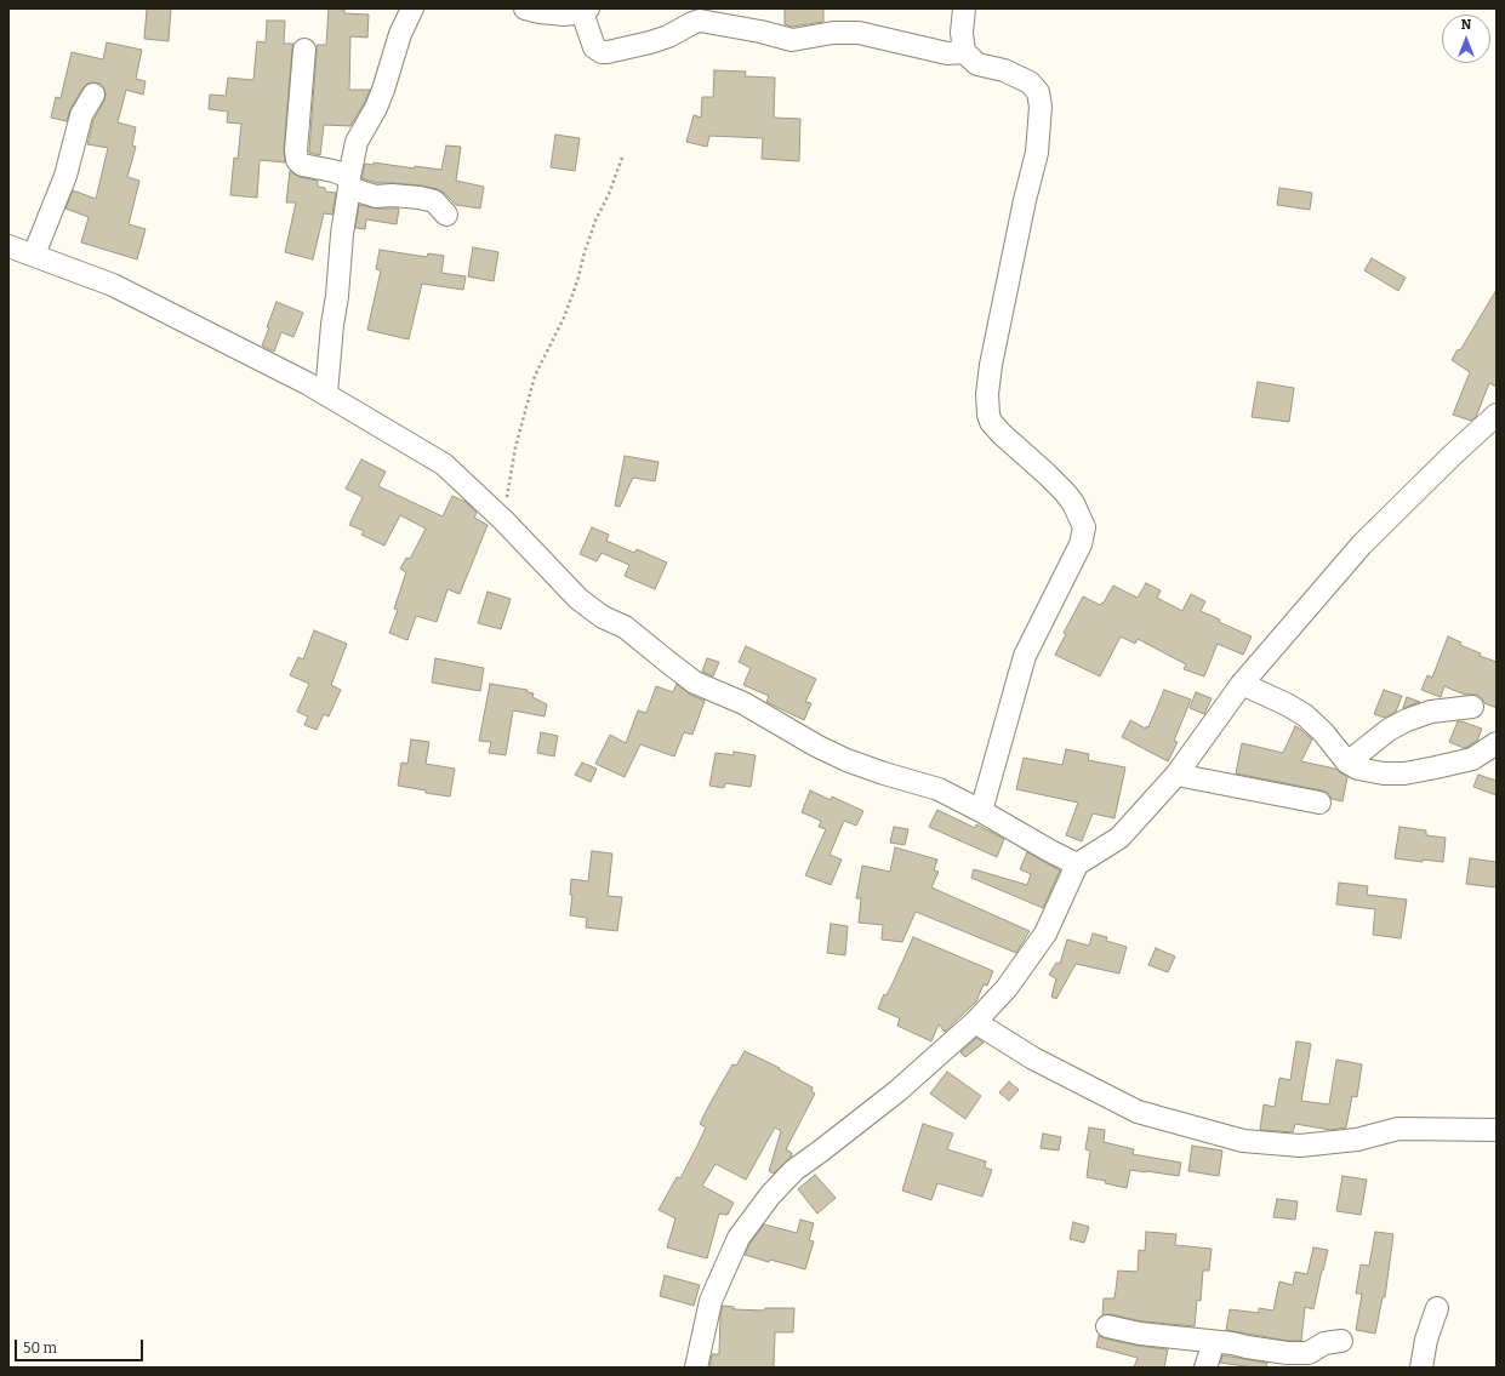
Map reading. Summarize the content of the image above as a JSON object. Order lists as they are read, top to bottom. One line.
{"scale_bar":"50 m","north":"top"}
